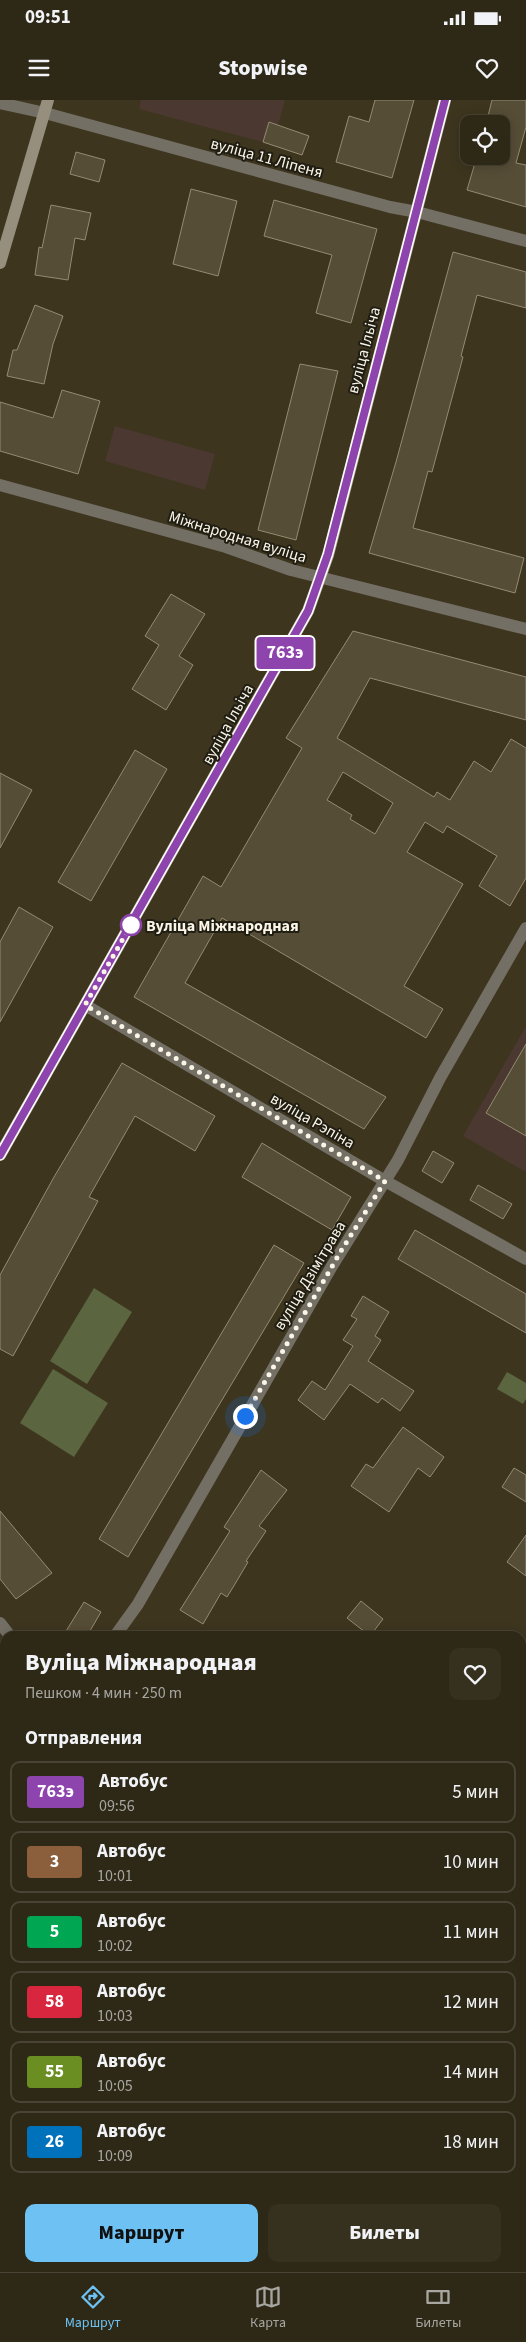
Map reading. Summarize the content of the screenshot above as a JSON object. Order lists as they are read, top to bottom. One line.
{"streets":{"main road":["вуліца Ільіча"],"street":["вуліца 11 Ліпеня","Міжнародная вуліца","вуліца Рэпіна","вуліца Дзімітрава"]},"crossings":[["вуліца 11 Ліпеня","вуліца Ільіча"],["вуліца Ільіча","Міжнародная вуліца"],["вуліца Ільіча","вуліца Рэпіна"],["вуліца Рэпіна","вуліца Дзімітрава"]],"places":["Вуліца Міжнародная"],"lines":["bus line 763э"],"page":{"status":"09:51","header":"Stopwise","on_map":"763э","heading":[["Вуліца Міжнародная","Пешком · 4 мин · 250 m"],"Отправления"],"list":[{"mark":"763э","name":"Автобус","note":"09:56","value":"5 мин"},{"mark":"3","name":"Автобус","note":"10:01","value":"10 мин"},{"mark":"5","name":"Автобус","note":"10:02","value":"11 мин"},{"mark":"58","name":"Автобус","note":"10:03","value":"12 мин"},{"mark":"55","name":"Автобус","note":"10:05","value":"14 мин"},{"mark":"26","name":"Автобус","note":"10:09","value":"18 мин"}],"buttons":["Маршрут","Билеты"],"tabs":["Маршрут","Карта","Билеты"]}}
